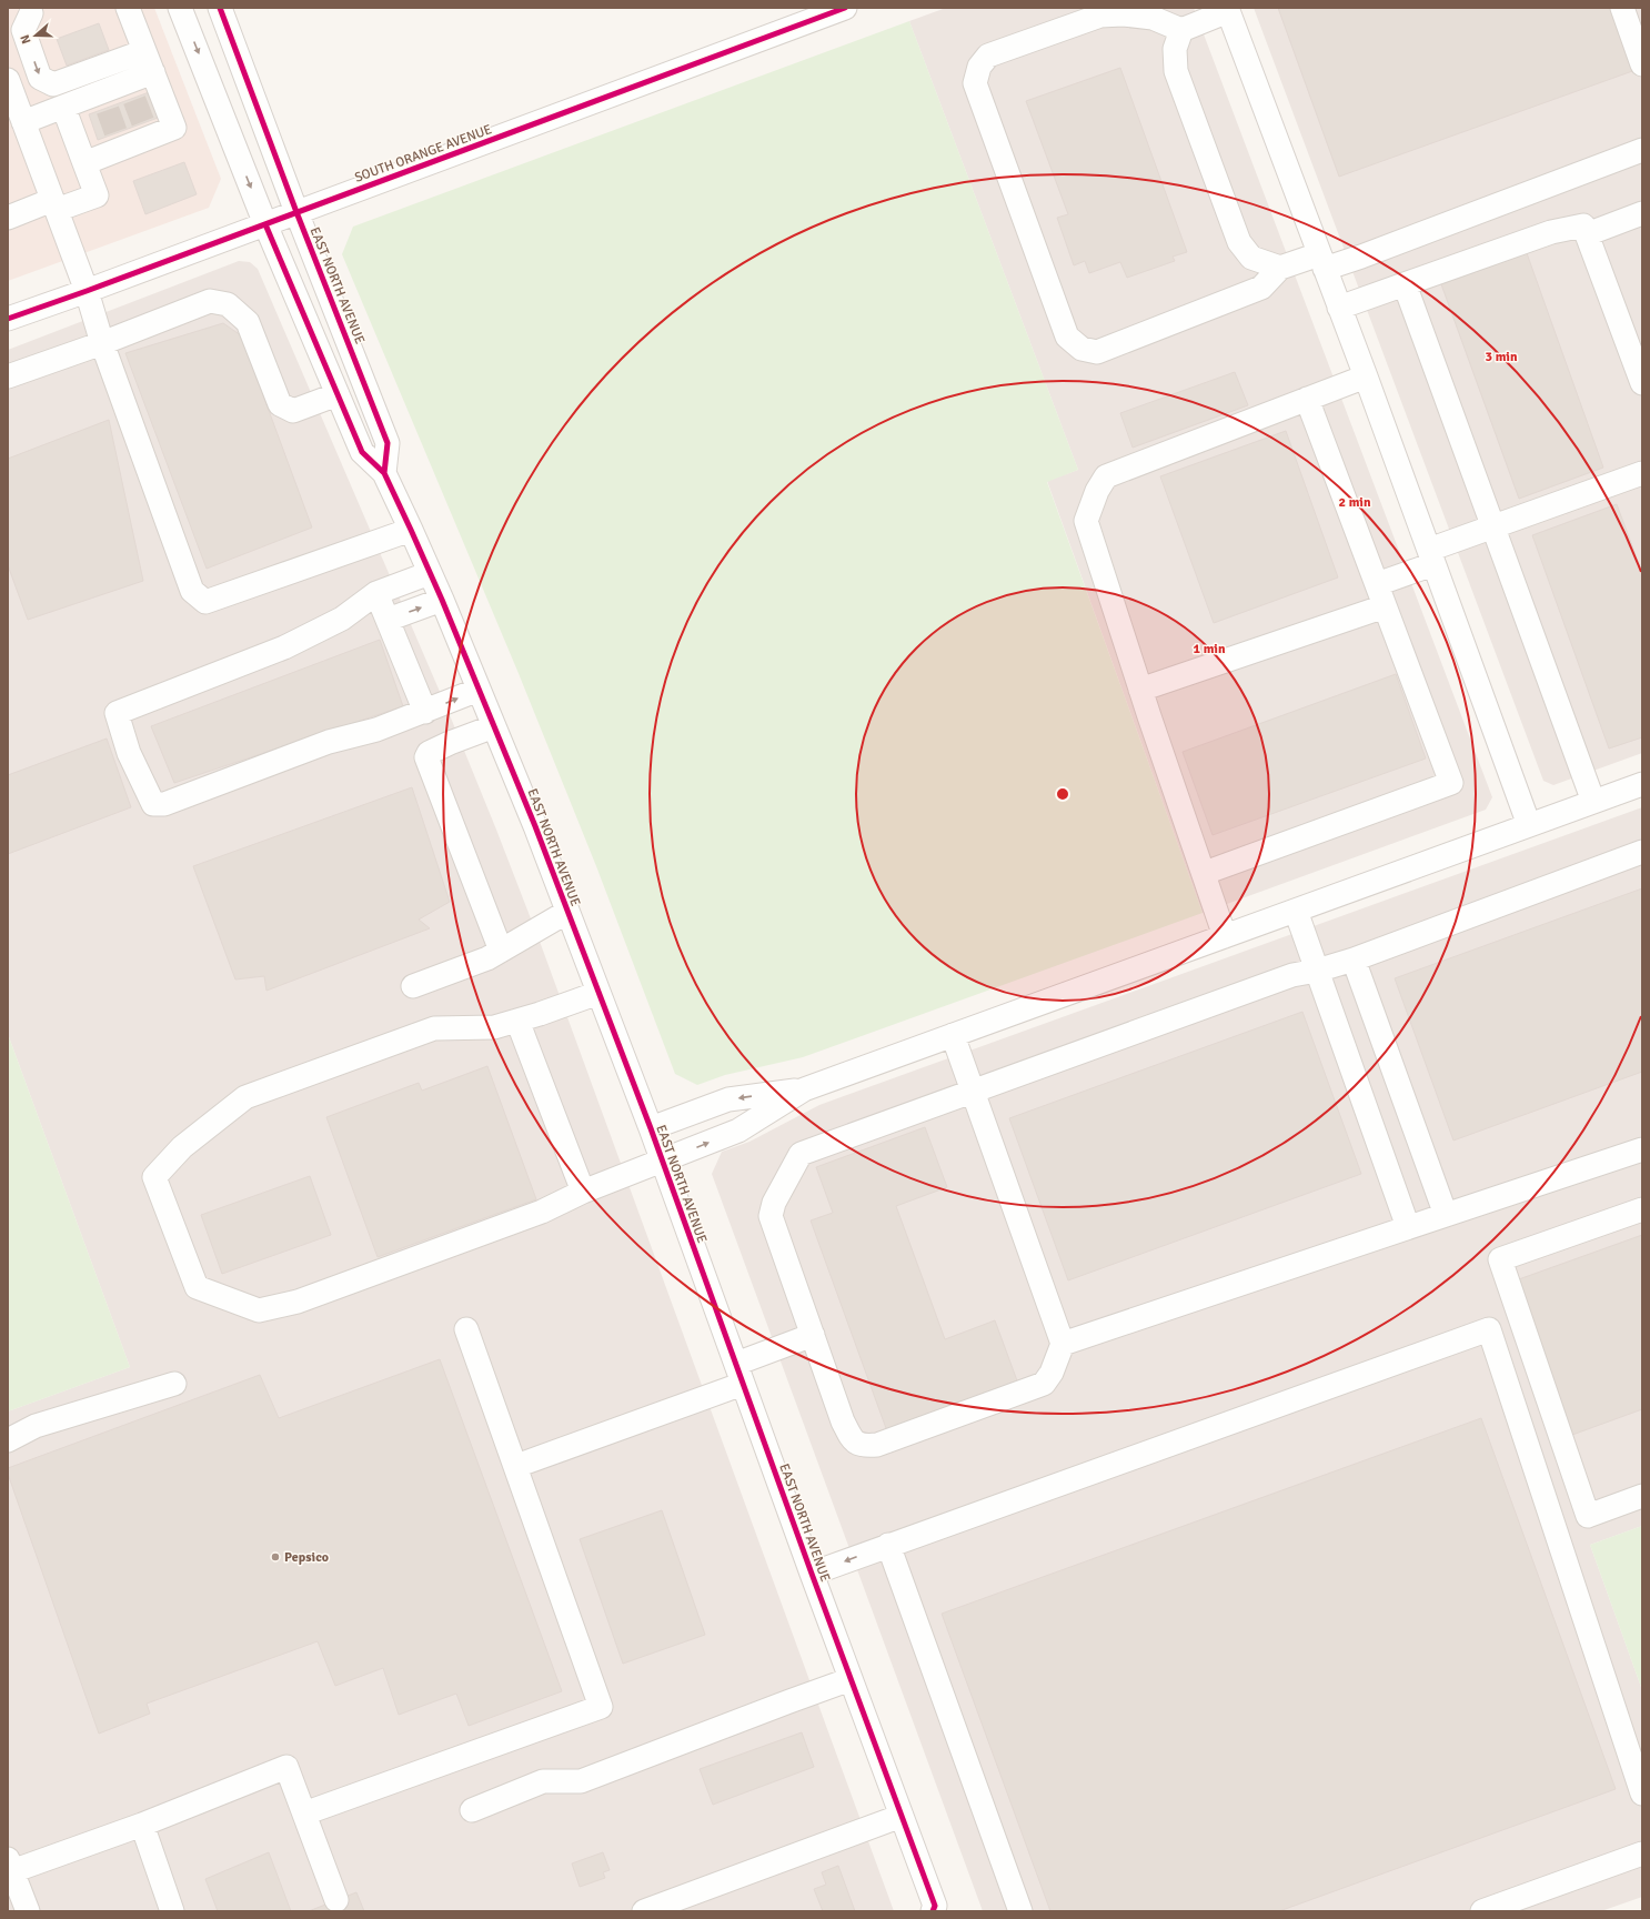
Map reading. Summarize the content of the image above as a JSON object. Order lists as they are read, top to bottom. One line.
{"streets":{"street":["SOUTH ORANGE AVENUE","EAST NORTH AVENUE"]},"crossings":[["SOUTH ORANGE AVENUE","EAST NORTH AVENUE"]],"places":["Pepsico"],"north":"left","rings":["3 min","2 min","1 min"]}
